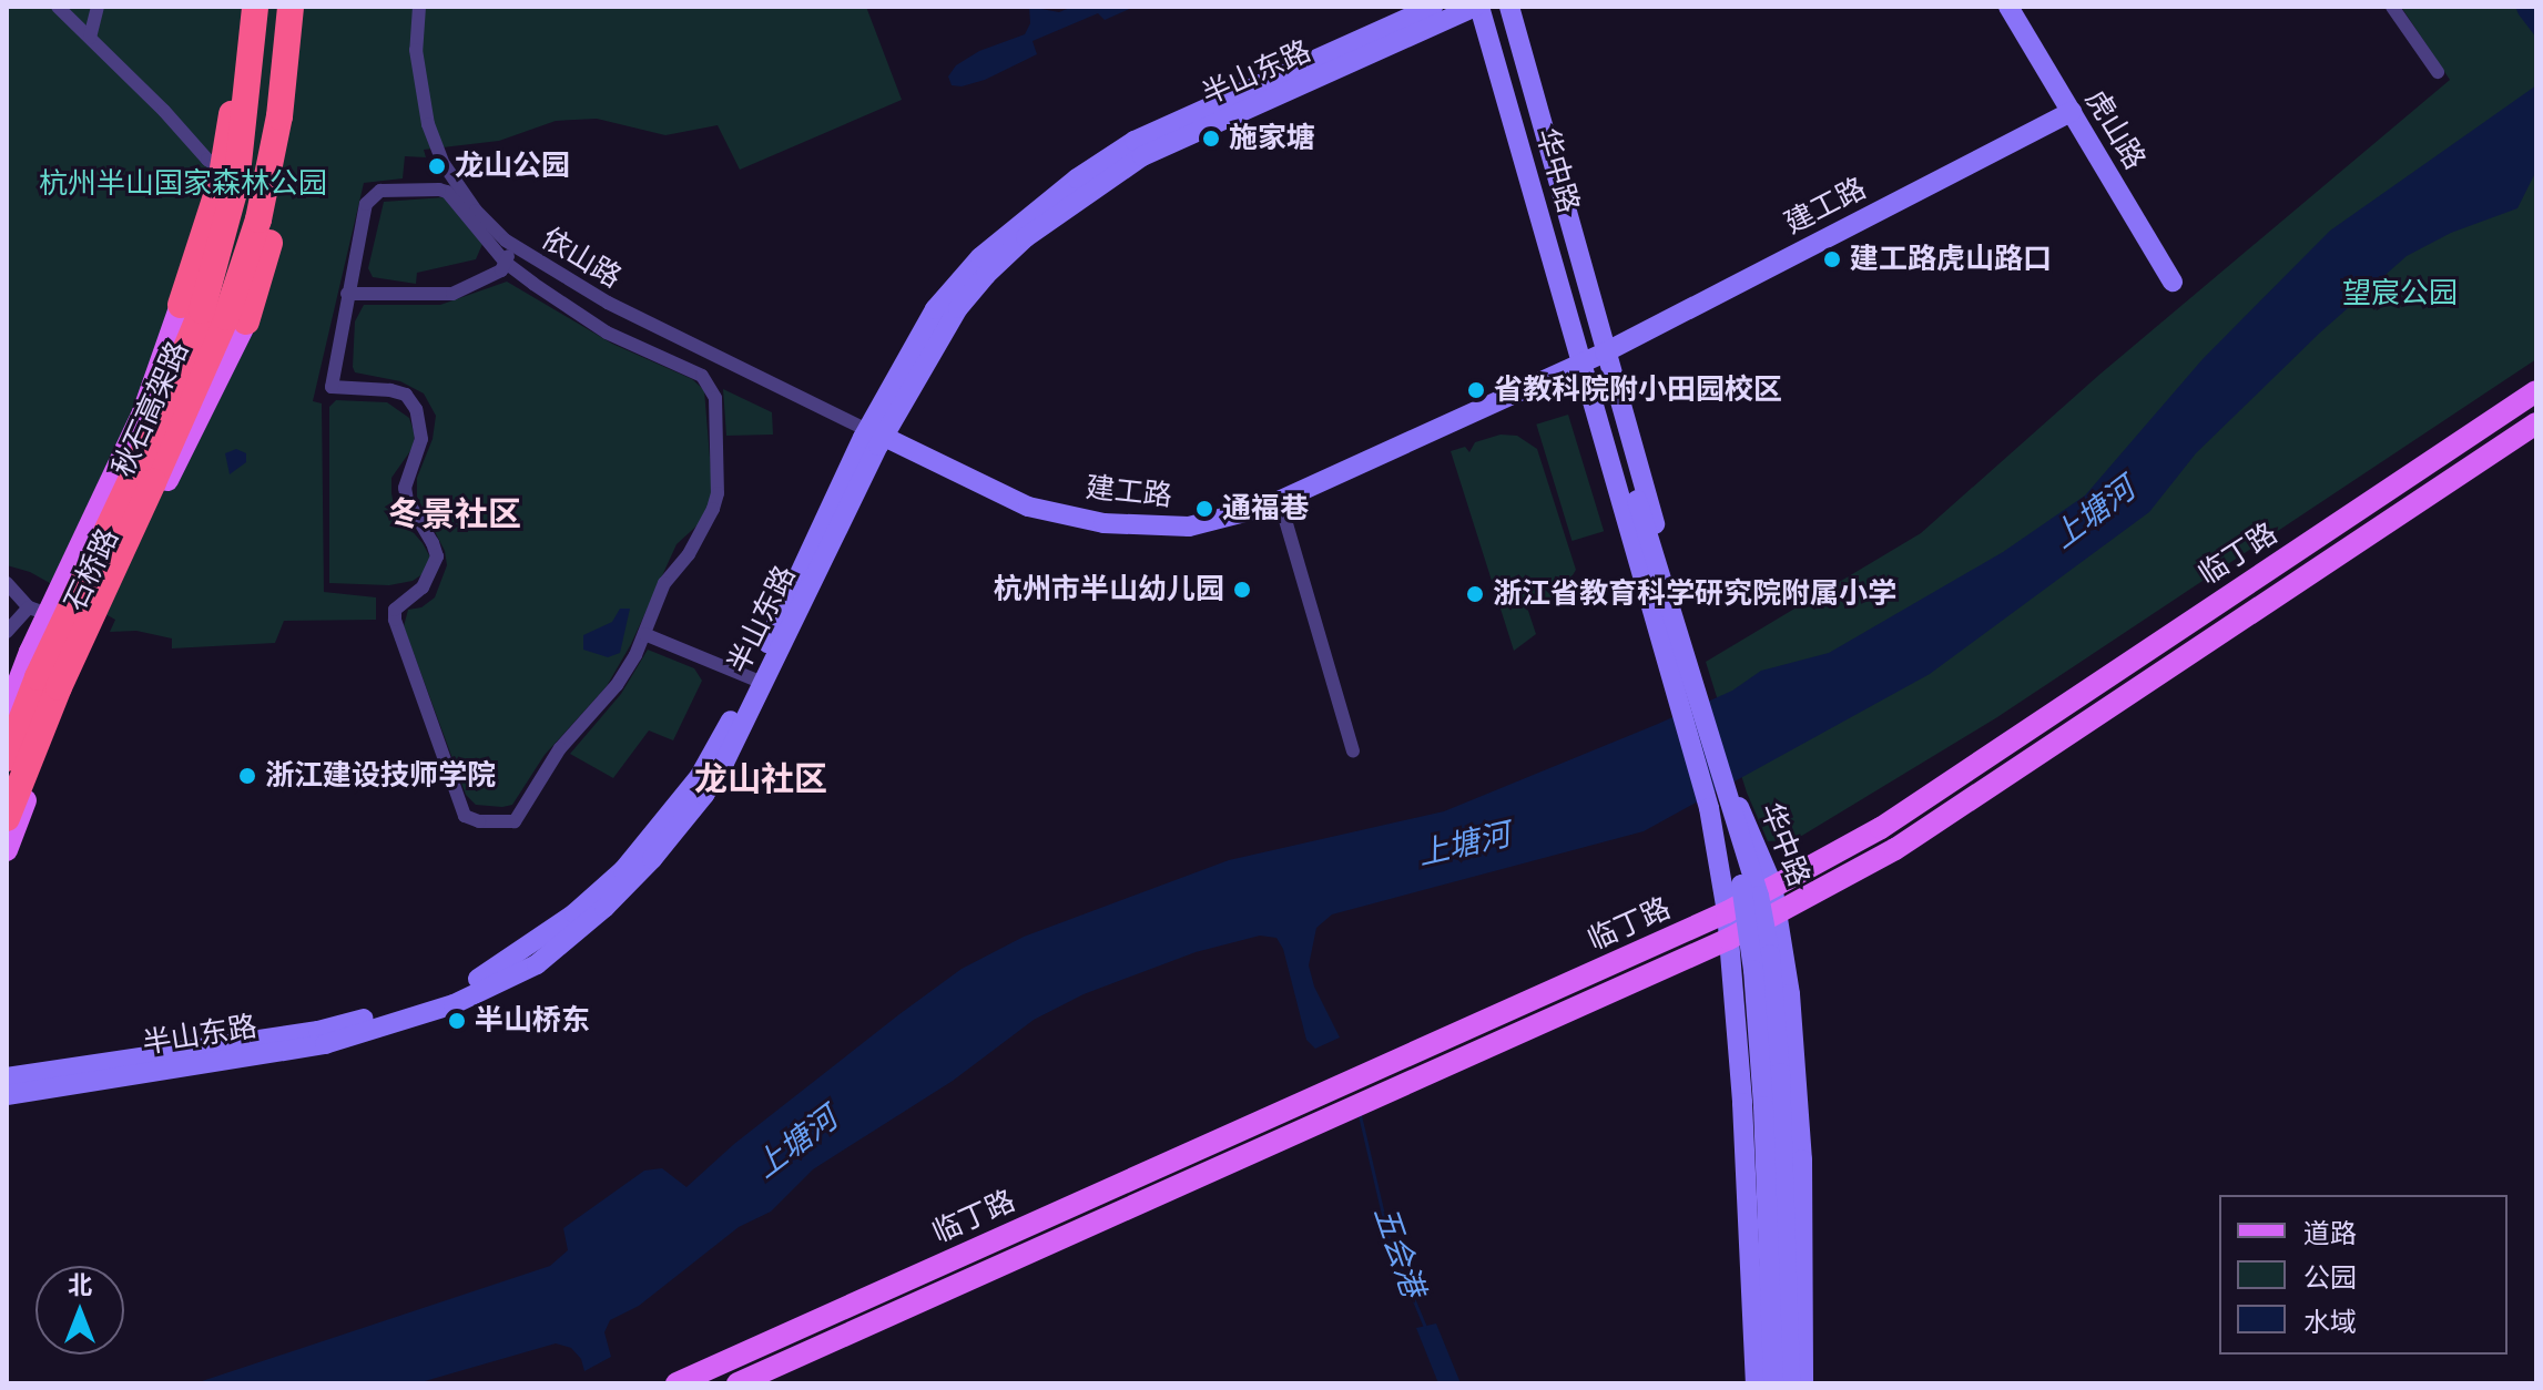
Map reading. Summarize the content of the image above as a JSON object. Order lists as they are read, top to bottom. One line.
{"streets":{"highway":["秋石高架路"],"main road":["半山东路","虎山路","华中路","建工路","临丁路","石桥路"],"street":["依山路"]},"crossings":[["半山东路","华中路"],["半山东路","建工路"],["半山东路","依山路"],["虎山路","建工路"],["华中路","建工路"],["华中路","临丁路"],["建工路","依山路"]],"districts":["冬景社区","龙山社区"],"water":["上塘河","五会港"],"parks":["杭州半山国家森林公园","望宸公园"],"places":["施家塘","龙山公园","建工路虎山路口","省教科院附小田园校区","通福巷","杭州市半山幼儿园","浙江省教育科学研究院附属小学","浙江建设技师学院","半山桥东"],"legend":["道路","公园","水域"],"north":"top"}
